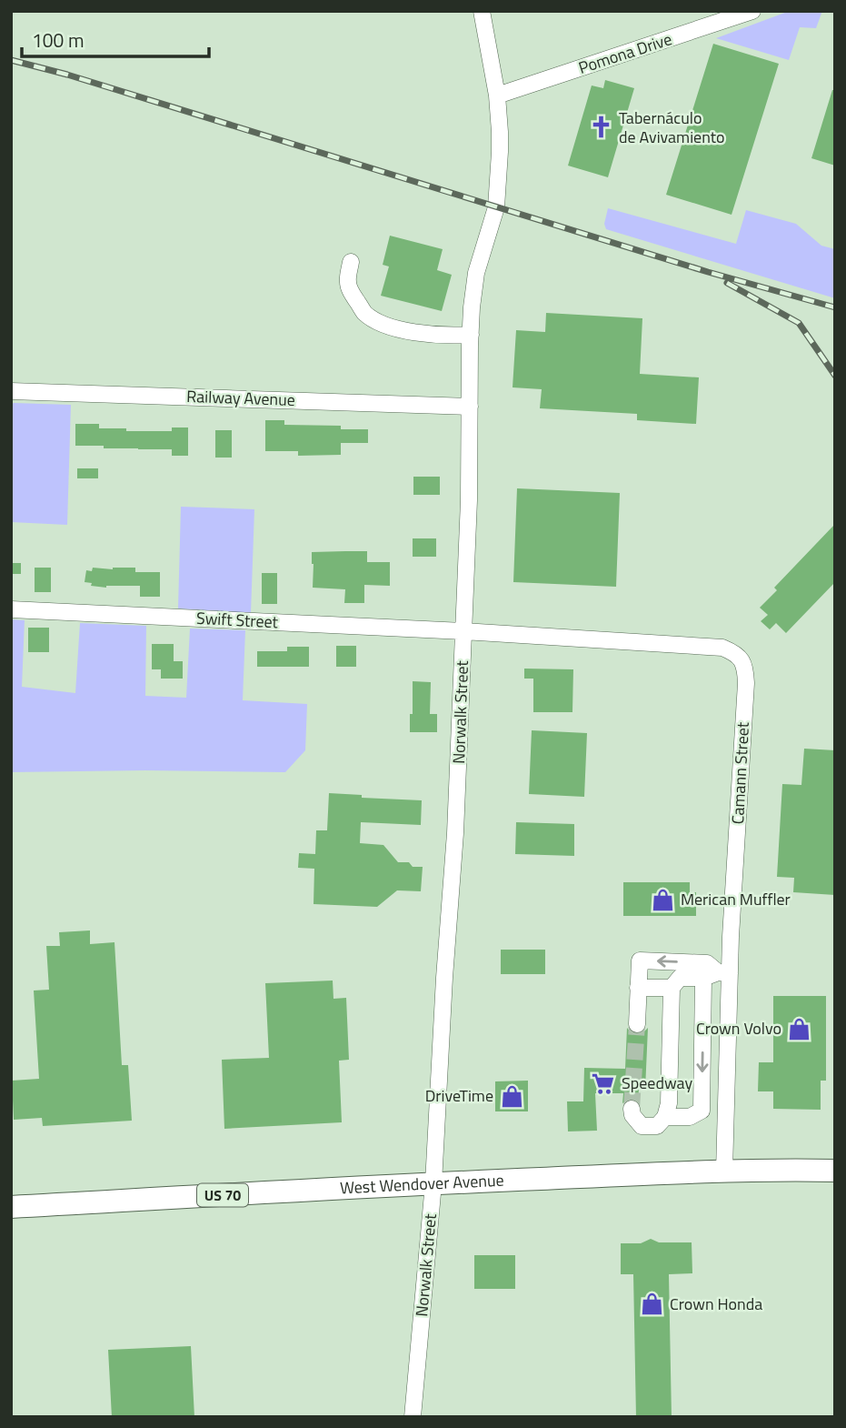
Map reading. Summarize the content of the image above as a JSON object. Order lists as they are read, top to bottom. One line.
{"streets":{"highway":["West Wendover Avenue","US 70"],"street":["Pomona Drive","Railway Avenue","Swift Street","Norwalk Street","Camann Street"]},"crossings":[["Pomona Drive","Norwalk Street"],["Railway Avenue","Norwalk Street"],["Swift Street","Norwalk Street"],["Swift Street","Camann Street"],["Norwalk Street","Camann Street"],["Norwalk Street","West Wendover Avenue"],["Camann Street","West Wendover Avenue"]],"places":{"church":["Tabernáculo de Avivamiento"],"shop":["Merican Muffler","Crown Volvo","DriveTime","Crown Honda"],"supermarket":["Speedway"]},"scale_bar":"100 m"}
